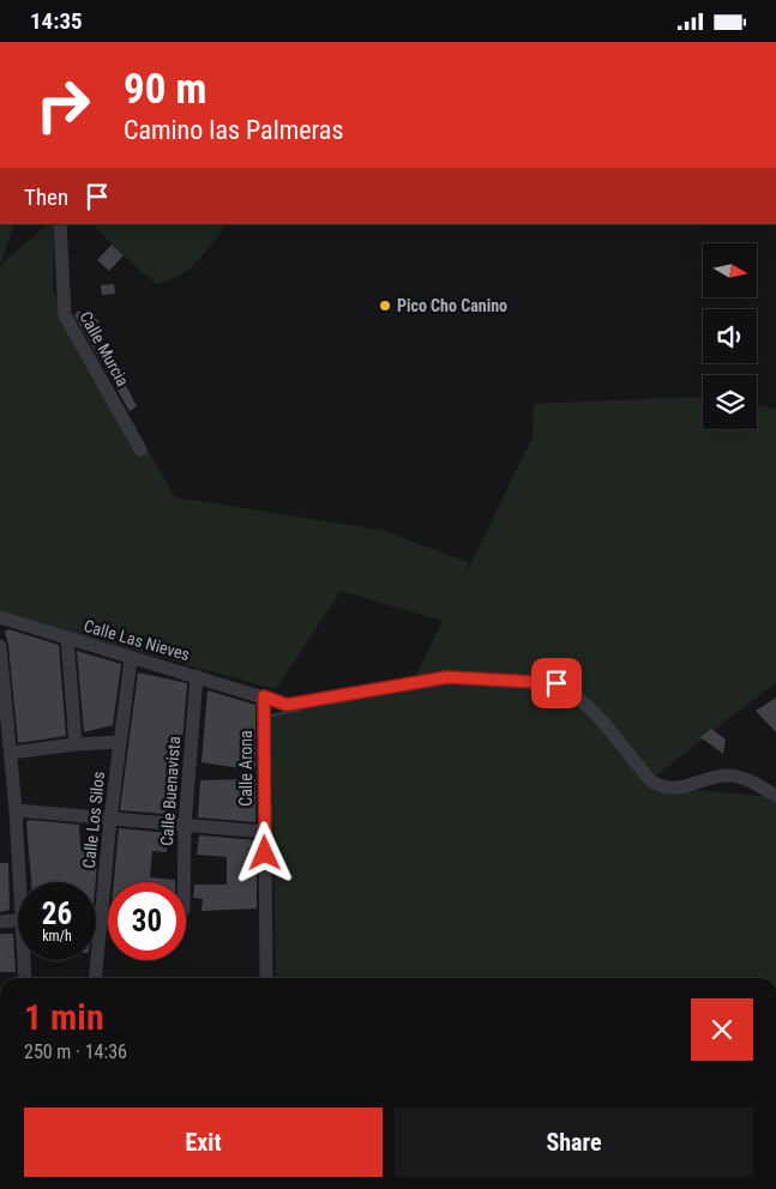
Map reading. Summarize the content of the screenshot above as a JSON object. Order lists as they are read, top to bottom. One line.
{"streets":{"street":["Calle Murcia","Calle Las Nieves","Calle Arona","Calle Buenavista","Calle Los Silos"]},"crossings":[["Calle Las Nieves","Calle Arona"],["Calle Las Nieves","Calle Buenavista"],["Calle Las Nieves","Calle Los Silos"]],"places":["Pico Cho Canino"],"north":"right","page":{"status":"14:35","turn":["90 m","Camino las Palmeras"],"then":"Then","speed":"26 km/h","limit":"30","heading":["1 min","250 m · 14:36"],"buttons":["Exit","Share"]}}
